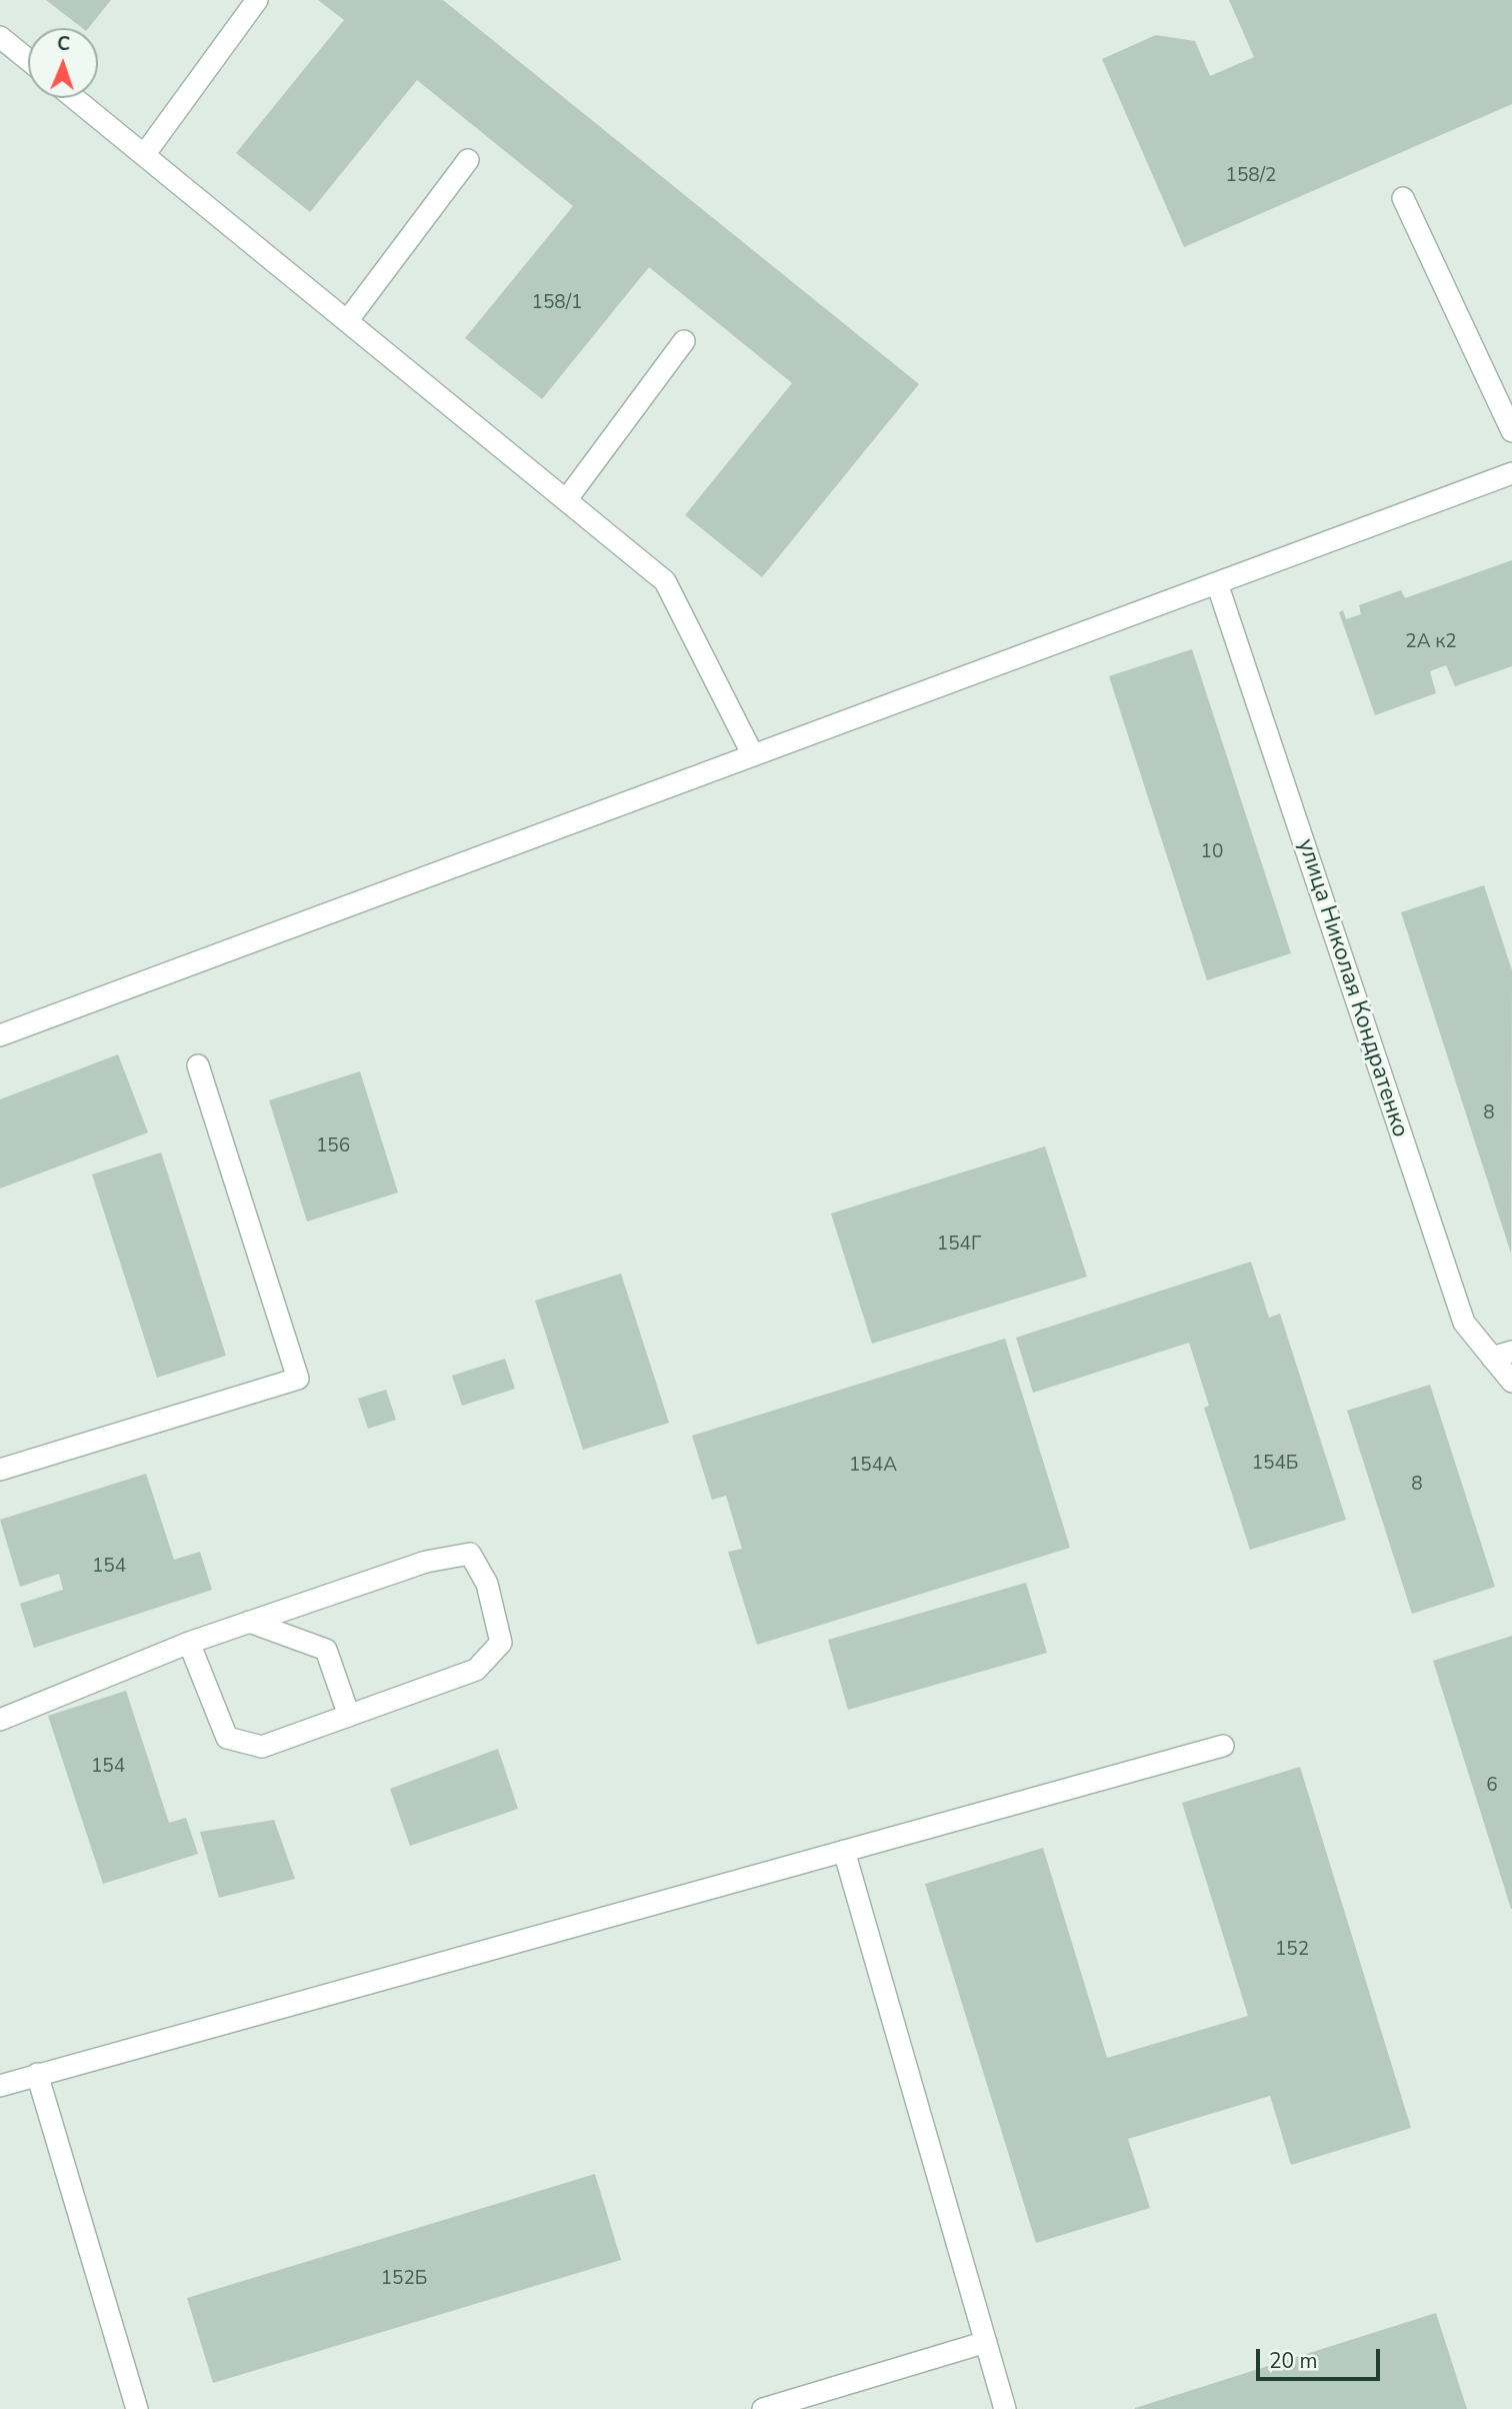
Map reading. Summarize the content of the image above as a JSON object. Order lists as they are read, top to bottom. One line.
{"streets":{"street":["улица Николая Кондратенко"]},"house_numbers":["158/2","158/1","2А к2","10","8","156","154Г","154Б","154А","8","154","154","6","152","152Б"],"scale_bar":"20 m","north":"top"}
